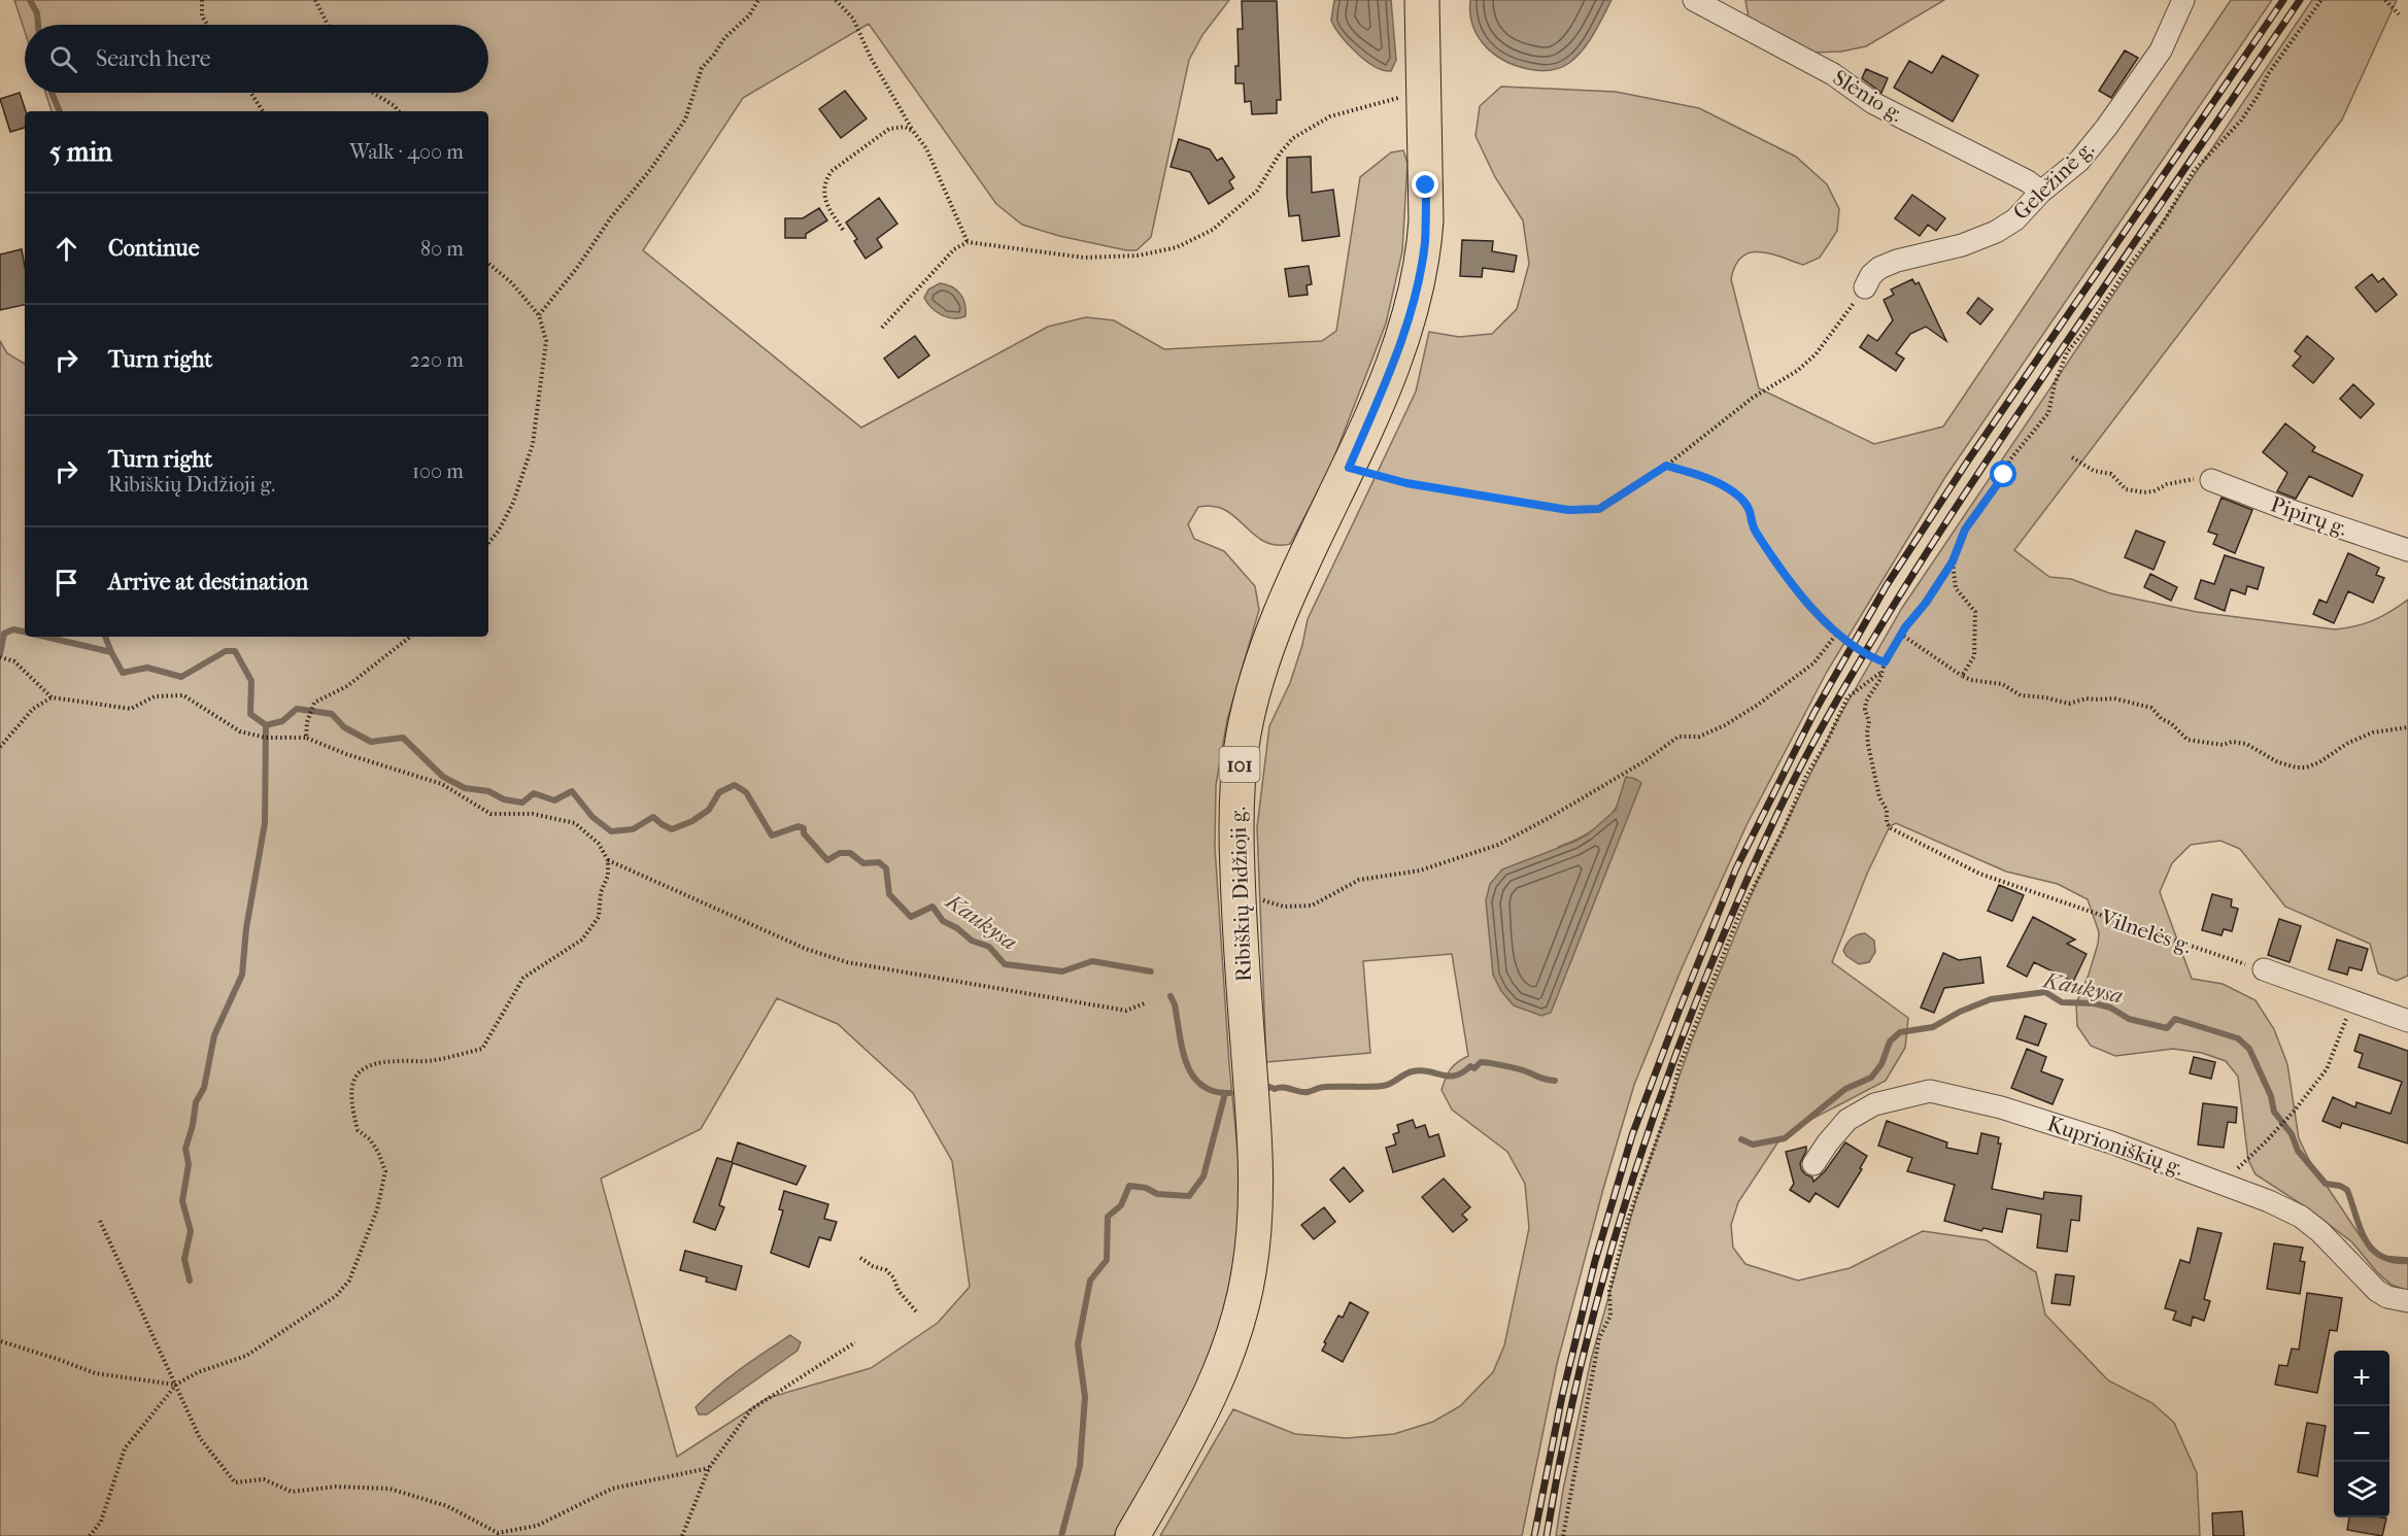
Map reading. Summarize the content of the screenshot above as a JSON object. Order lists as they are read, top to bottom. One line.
{"streets":{"main road":["101","Ribiškių Didžioji g."],"street":["Slėnio g.","Geležinė g.","Pipirų g.","Kuprioniškių g."],"path":["Vilnelės g."]},"crossings":[["Slėnio g.","Geležinė g."]],"water":["Kaukysa"],"page":{"search":"Search here","heading":["5 min","Walk · 400 m"],"list":[["Continue","80 m"],["Turn right","220 m"],["Turn right","Ribiškių Didžioji g.","100 m"],"Arrive at destination"],"map_buttons":["+","−"]}}
